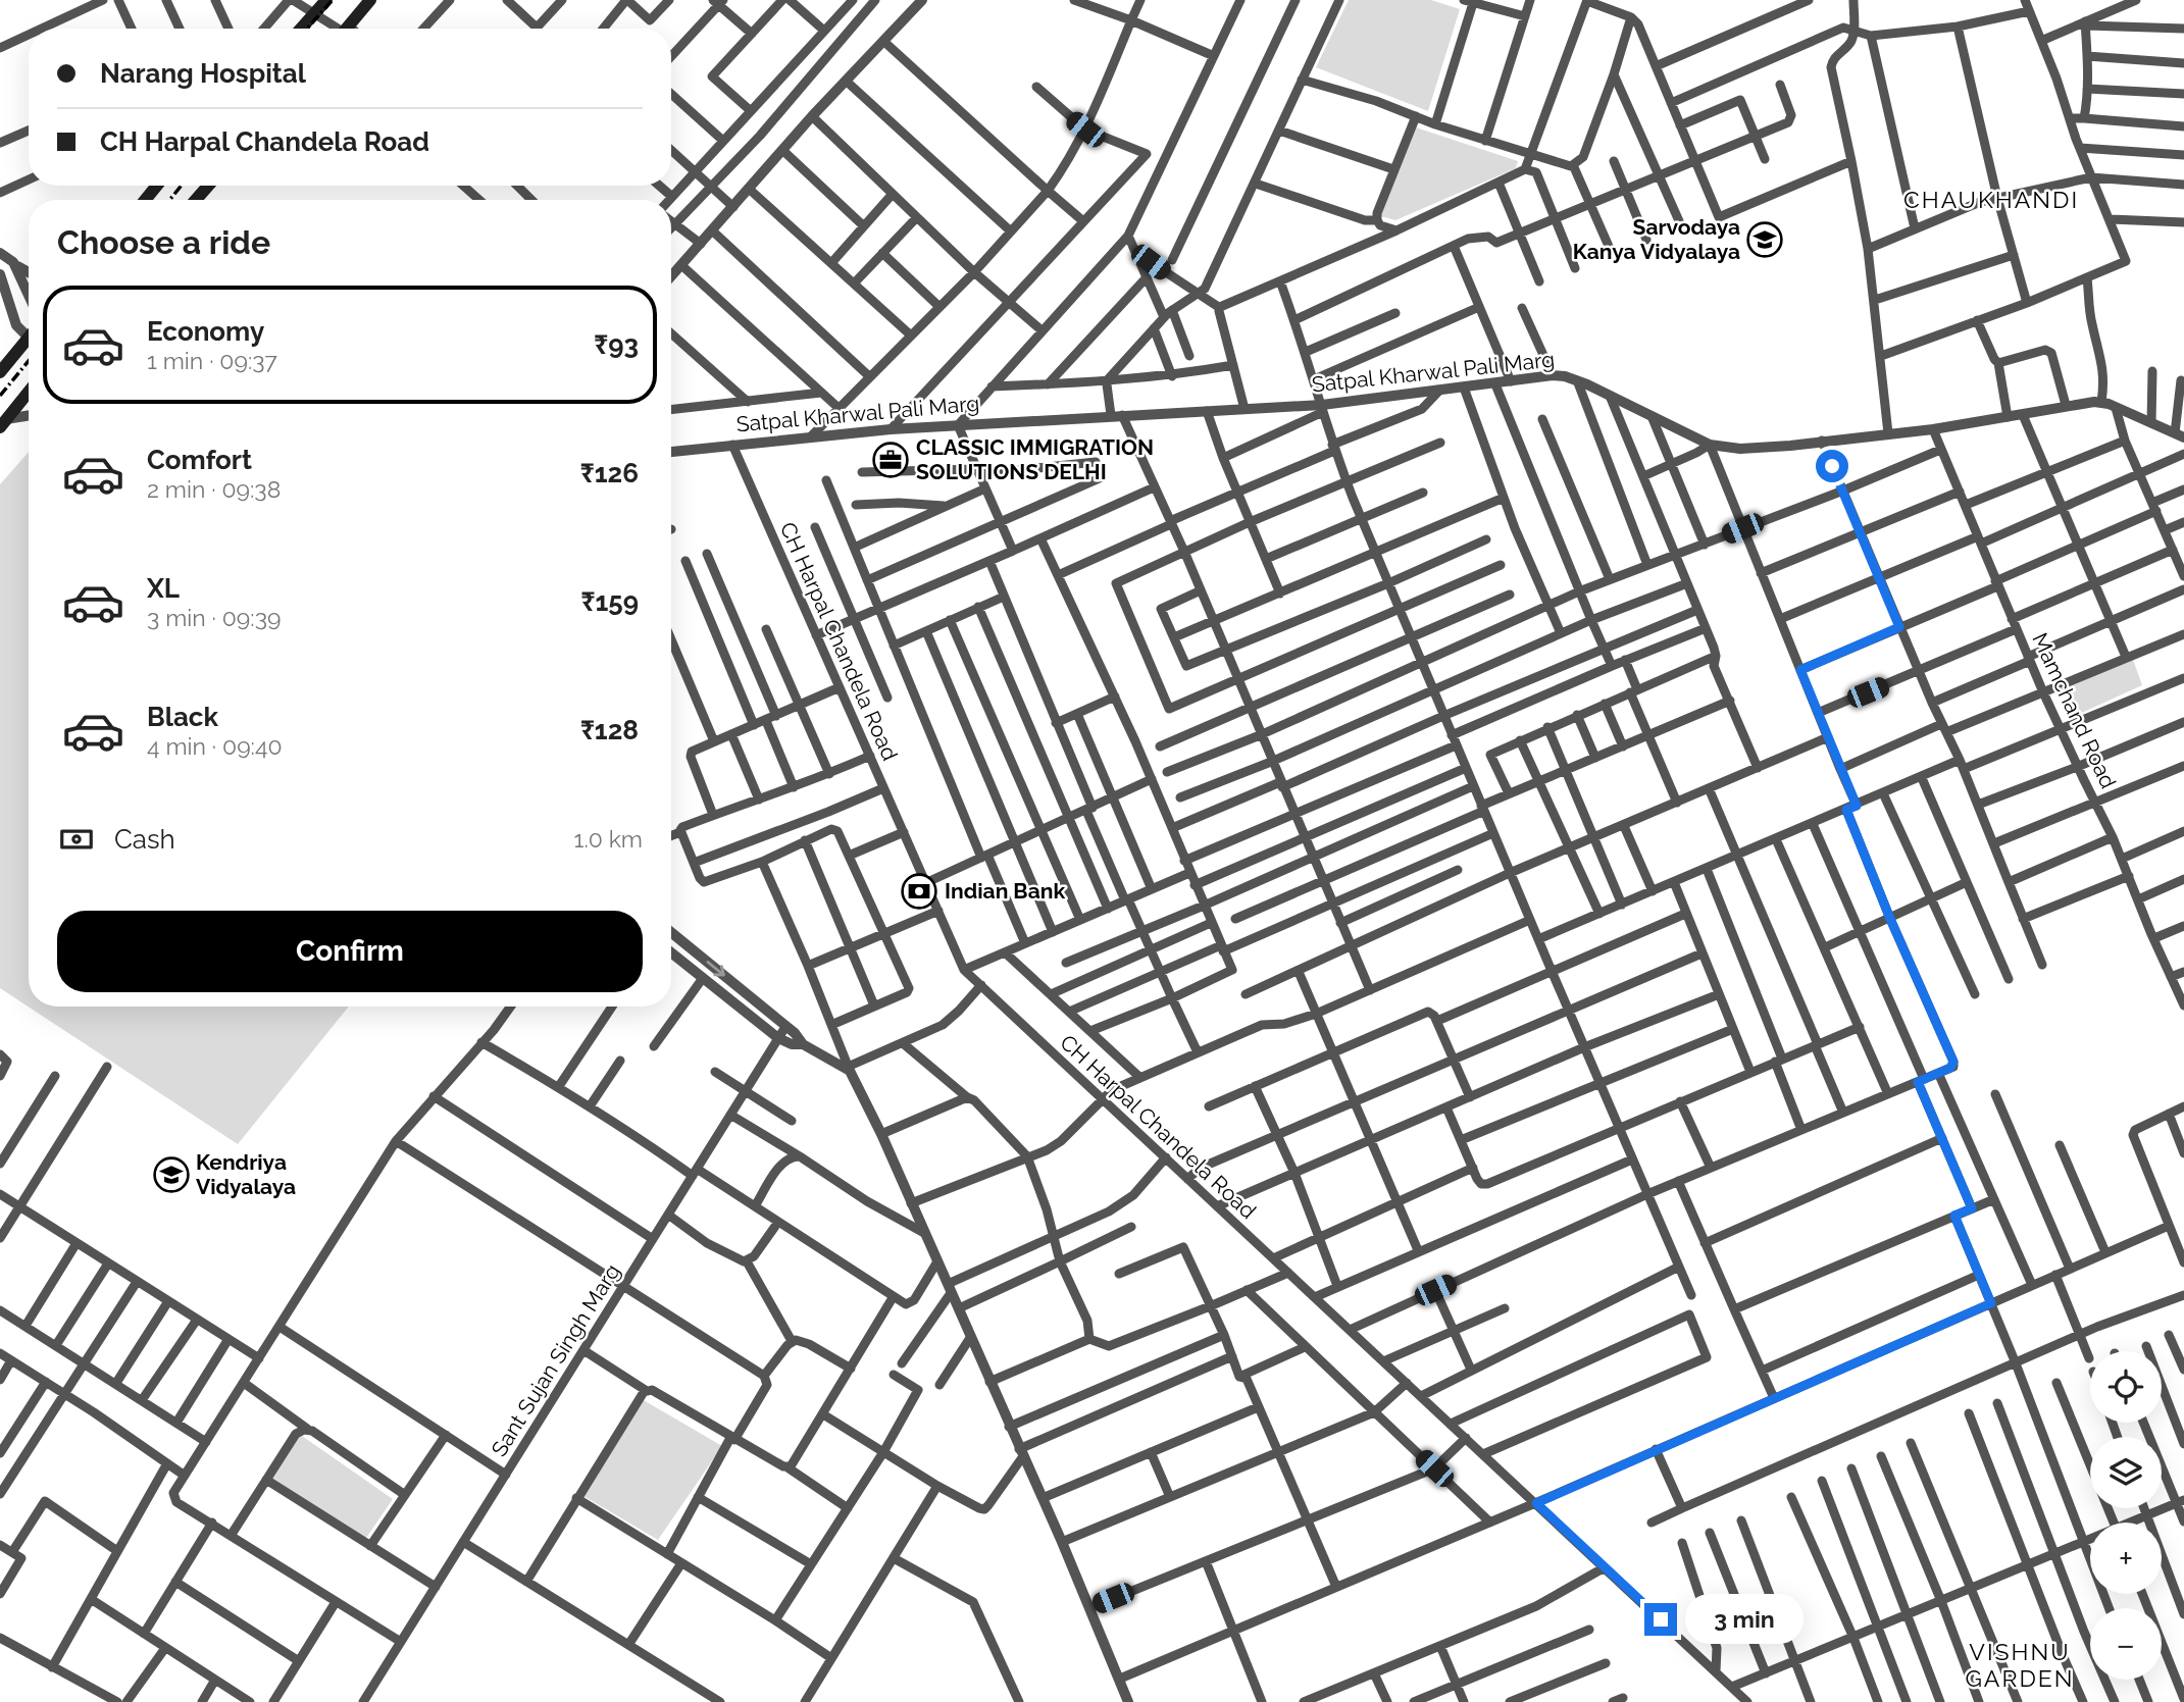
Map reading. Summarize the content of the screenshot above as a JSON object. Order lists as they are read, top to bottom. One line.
{"streets":{"street":["Satpal Kharwal Pali Marg","CH Harpal Chandela Road","Mamchand Road","Sant Sujan Singh Marg"]},"crossings":[["Satpal Kharwal Pali Marg","CH Harpal Chandela Road"],["Satpal Kharwal Pali Marg","Mamchand Road"]],"districts":["CHAUKHANDI","VISHNU GARDEN"],"places":{"school or university":["Sarvodaya Kanya Vidyalaya","Kendriya Vidyalaya"],"office":["CLASSIC IMMIGRATION SOLUTIONS DELHI"],"bank":["Indian Bank"]},"page":{"banner":["Narang Hospital","CH Harpal Chandela Road"],"heading":"Choose a ride","list":[{"name":"Economy","note":"1 min · 09:37","value":"₹93"},{"name":"Comfort","note":"2 min · 09:38","value":"₹126"},{"name":"XL","note":"3 min · 09:39","value":"₹159"},{"name":"Black","note":"4 min · 09:40","value":"₹128"}],"pay":["Cash","1.0 km"],"buttons":"Confirm","map_buttons":["+","−"],"bubble":"3 min"}}
